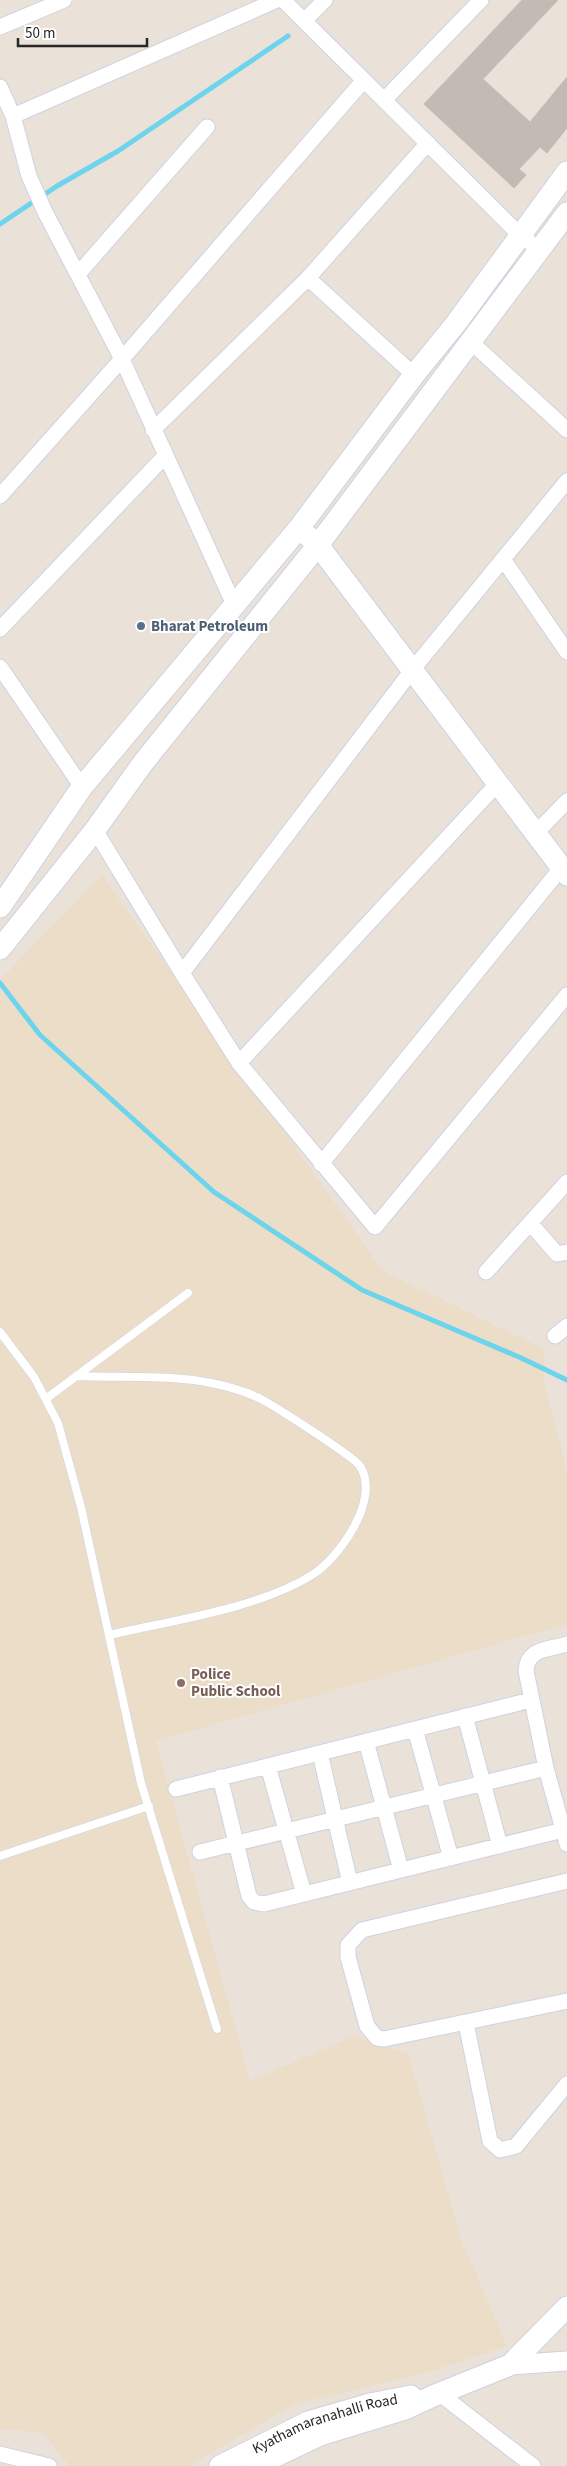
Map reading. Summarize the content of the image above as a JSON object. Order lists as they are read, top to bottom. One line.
{"streets":{"main road":["Kyathamaranahalli Road"]},"places":["Bharat Petroleum","Police Public School"],"scale_bar":"50 m"}
